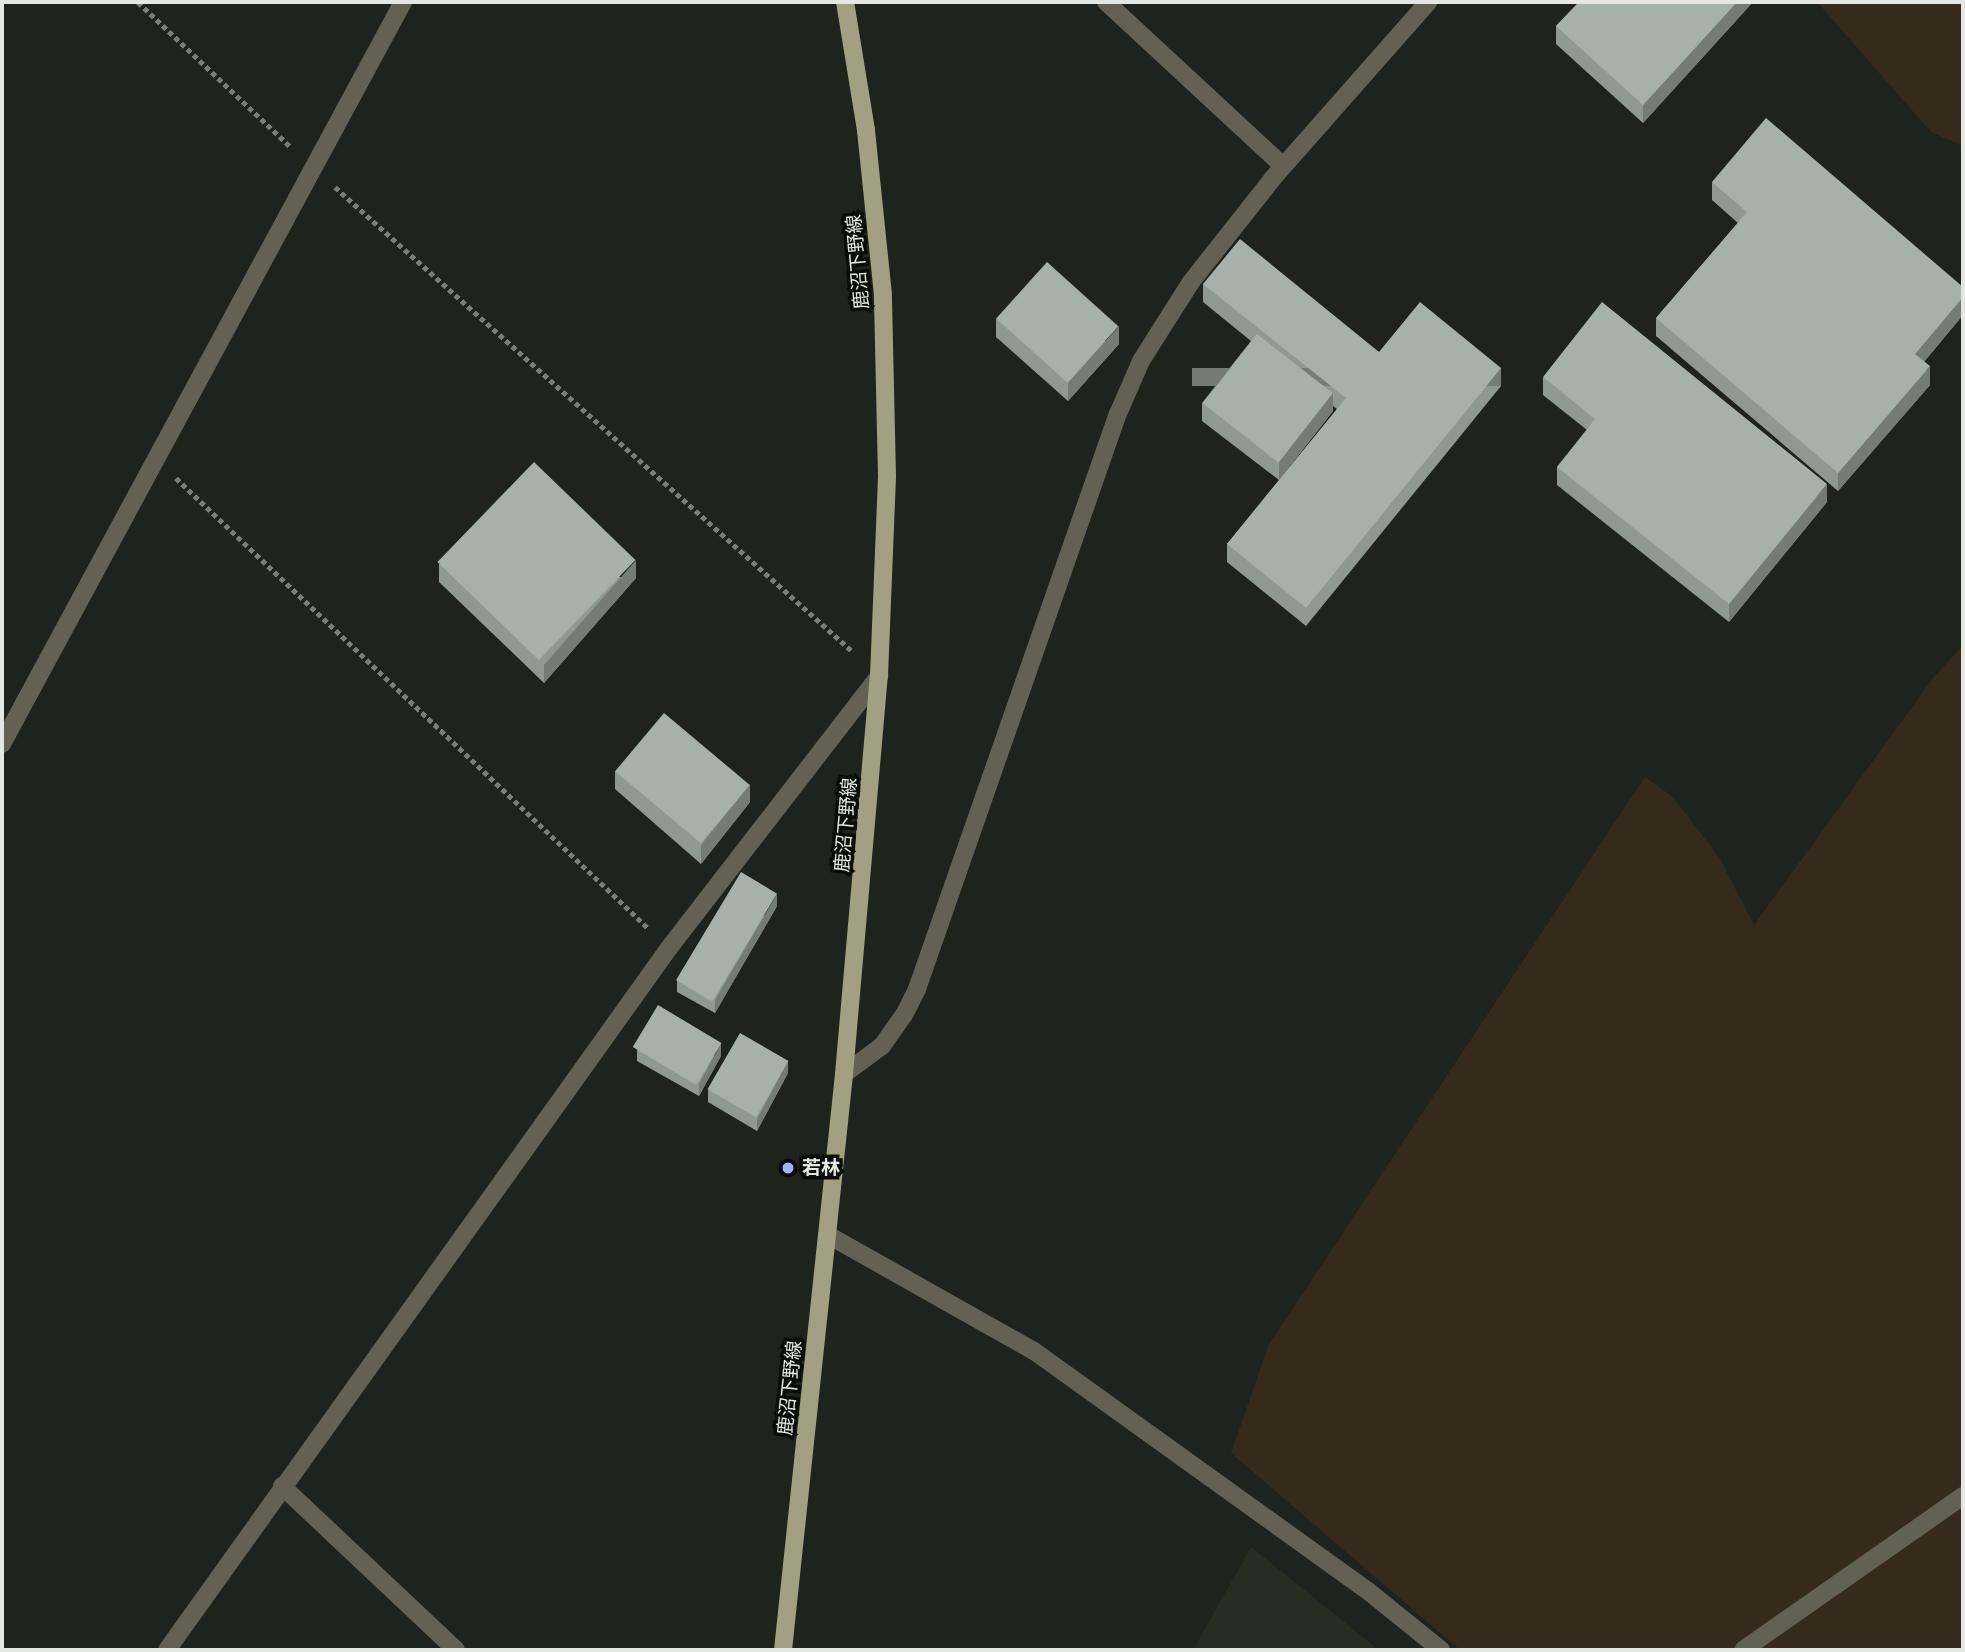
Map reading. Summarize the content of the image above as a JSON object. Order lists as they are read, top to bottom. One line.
{"streets":{"main road":["鹿沼下野線"]},"places":["若林"]}
